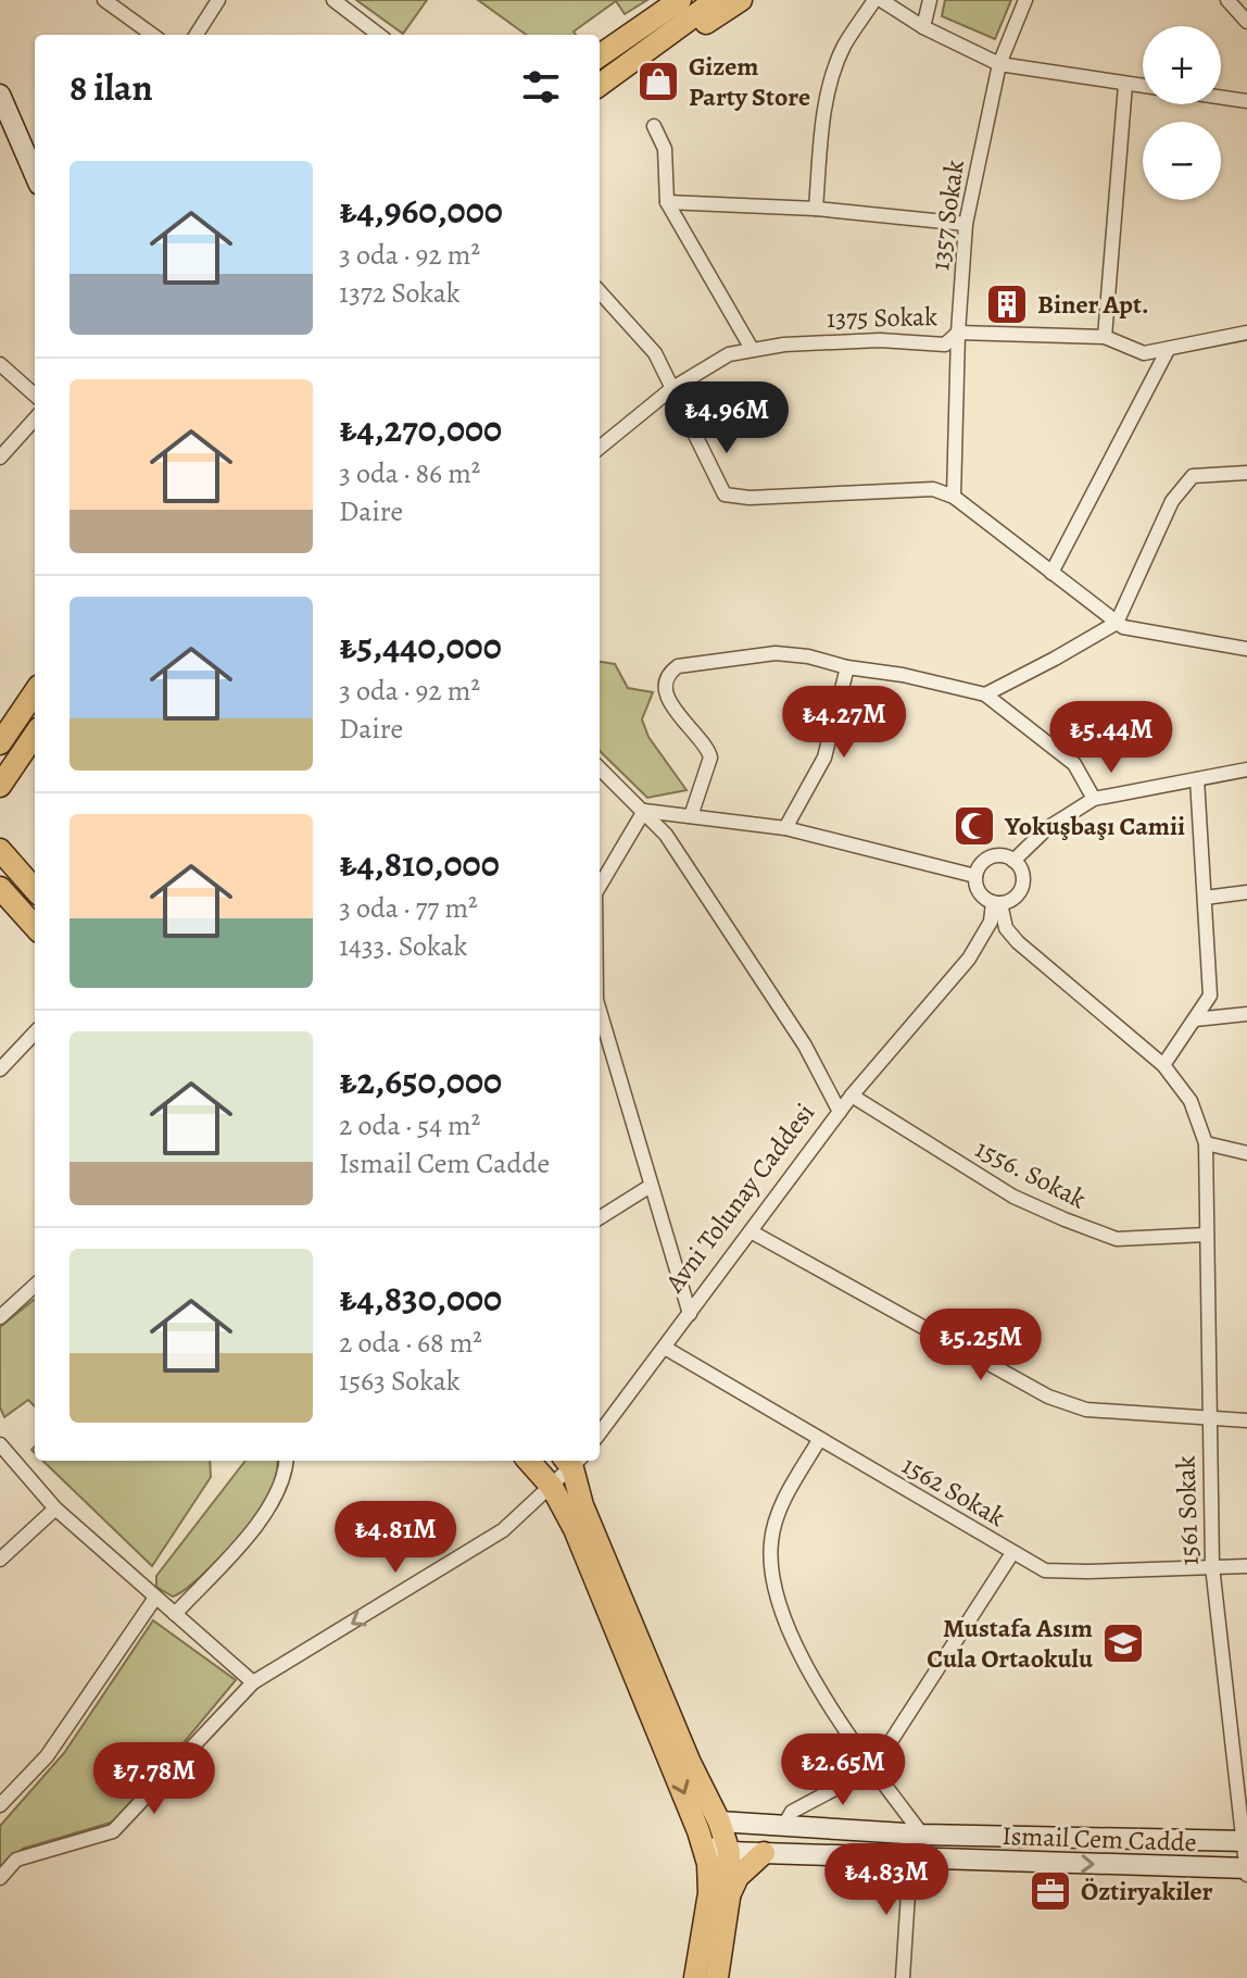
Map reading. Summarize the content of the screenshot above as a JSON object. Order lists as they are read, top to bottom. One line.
{"streets":{"main road":["Ismail Cem Cadde"],"street":["1357 Sokak","1375 Sokak","1556. Sokak","Avni Tolunay Caddesi","1562 Sokak","1561 Sokak"]},"crossings":[["1357 Sokak","1375 Sokak"],["1556. Sokak","1561 Sokak"],["Avni Tolunay Caddesi","1562 Sokak"],["1562 Sokak","1561 Sokak"],["1561 Sokak","Ismail Cem Cadde"]],"places":{"shop":["Gizem Party Store"],"building":["Biner Apt."],"mosque":["Yokuşbaşı Camii"],"school or university":["Mustafa Asım Cula Ortaokulu"],"office":["Öztiryakiler"]},"page":{"map_buttons":["+","−"],"heading":"8 ilan","list":[{"name":"₺4,960,000","note":"3 oda · 92 m² · 1372 Sokak"},{"name":"₺4,270,000","note":"3 oda · 86 m² · Daire"},{"name":"₺5,440,000","note":"3 oda · 92 m² · Daire"},{"name":"₺4,810,000","note":"3 oda · 77 m² · 1433. Sokak"},{"name":"₺2,650,000","note":"2 oda · 54 m² · Ismail Cem Cadde"},{"name":"₺4,830,000","note":"2 oda · 68 m² · 1563 Sokak"}],"price":["₺4.96M","₺4.27M","₺5.44M","₺5.25M","₺4.81M","₺2.65M","₺7.78M","₺4.83M"]}}
